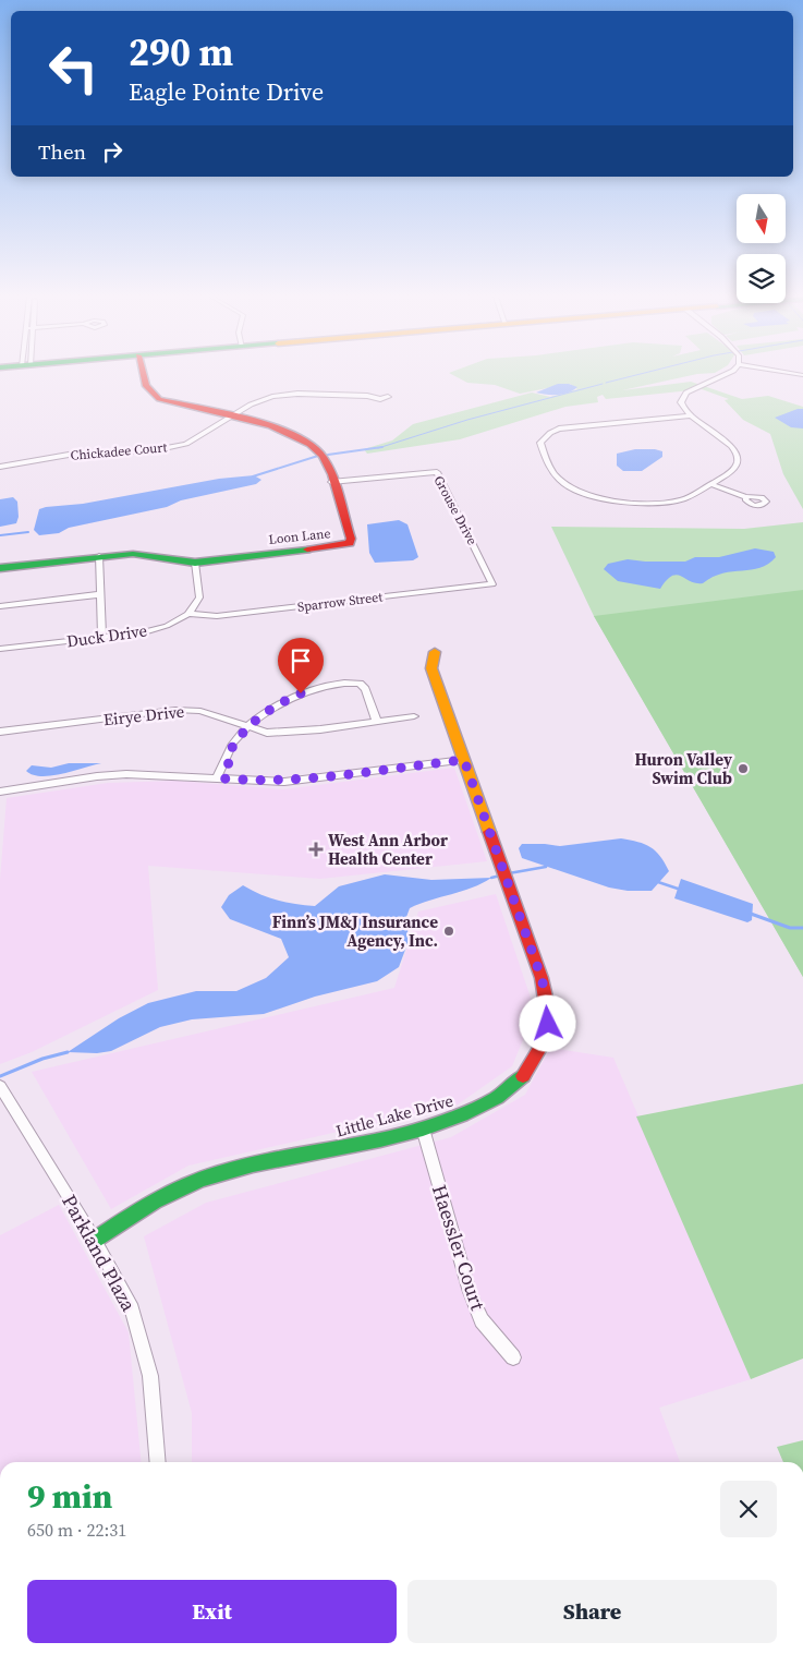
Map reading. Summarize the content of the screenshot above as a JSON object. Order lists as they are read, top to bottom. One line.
{"streets":{"street":["Chickadee Court","Grouse Drive","Loon Lane","Sparrow Street","Duck Drive","Eirye Drive","Little Lake Drive","Haessler Court","Parkland Plaza"]},"crossings":[["Chickadee Court","Loon Lane"],["Grouse Drive","Loon Lane"],["Grouse Drive","Sparrow Street"],["Sparrow Street","Duck Drive"],["Little Lake Drive","Haessler Court"],["Little Lake Drive","Parkland Plaza"]],"places":{"other":["Huron Valley Swim Club","Finn’s JM&J Insurance Agency, Inc."],"health":["West Ann Arbor Health Center"]},"north":"bottom","page":{"turn":["290 m","Eagle Pointe Drive"],"then":"Then","heading":["9 min","650 m · 22:31"],"buttons":["Exit","Share"]}}
